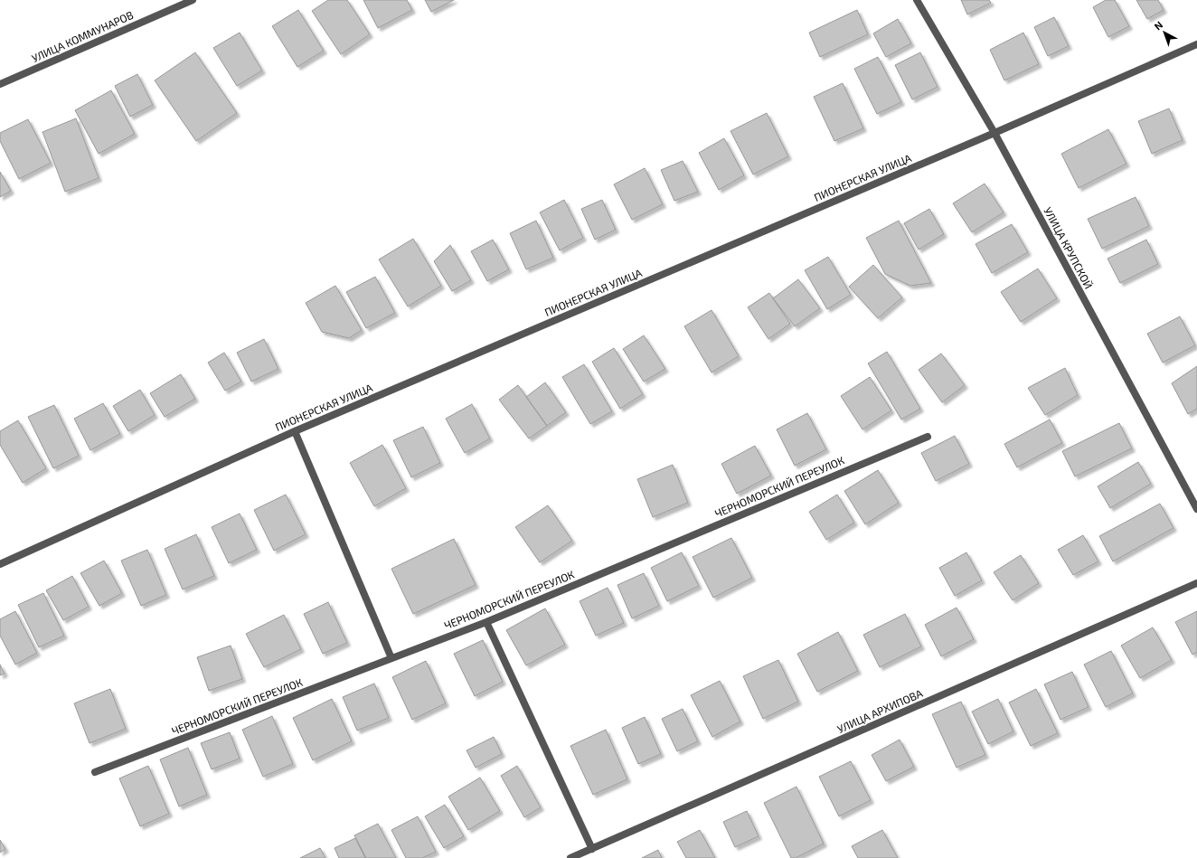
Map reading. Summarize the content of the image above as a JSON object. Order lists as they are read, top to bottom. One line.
{"streets":{"street":["УЛИЦА КОММУНАРОВ","ПИОНЕРСКАЯ УЛИЦА","УЛИЦА КРУПСКОЙ","ЧЕРНОМОРСКИЙ ПЕРЕУЛОК","УЛИЦА АРХИПОВА"]},"crossings":[["ПИОНЕРСКАЯ УЛИЦА","УЛИЦА КРУПСКОЙ"]],"north":"top left"}
